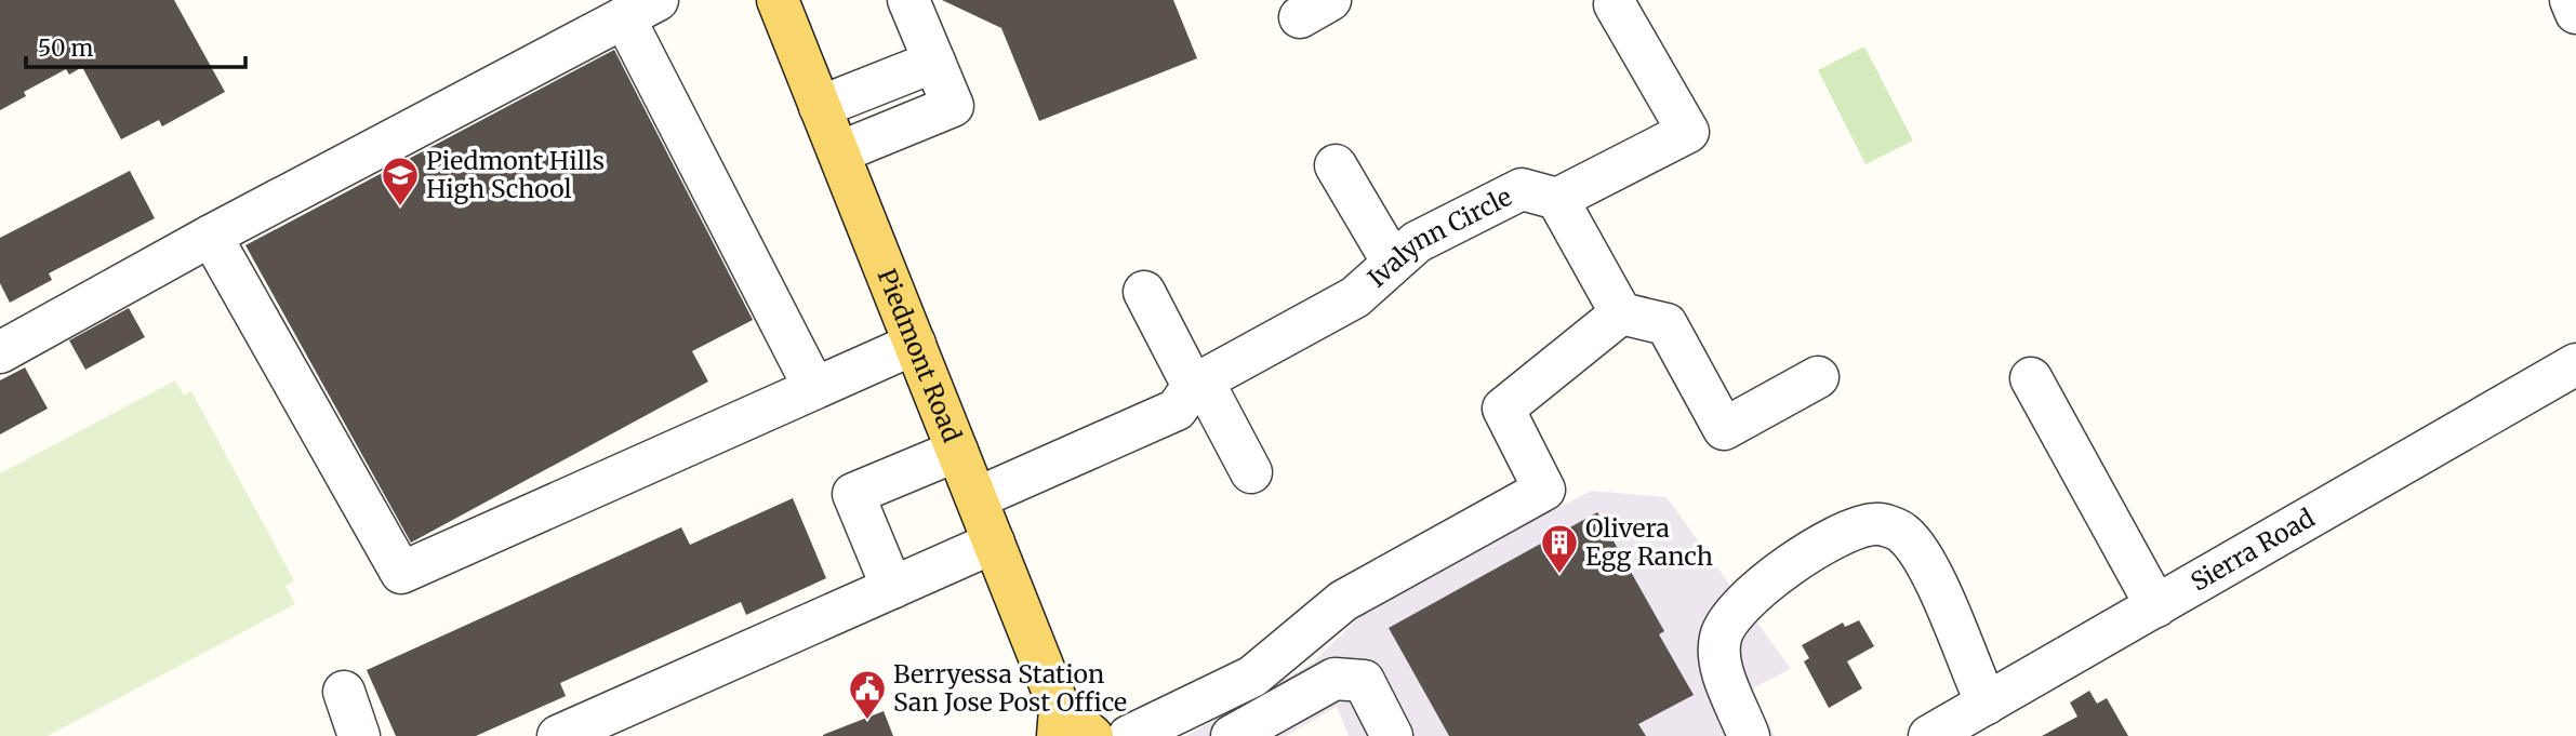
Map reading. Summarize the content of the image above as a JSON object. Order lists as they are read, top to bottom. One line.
{"streets":{"main road":["Piedmont Road"],"street":["Ivalynn Circle","Sierra Road"]},"crossings":[["Ivalynn Circle","Piedmont Road"]],"places":{"school or university":["Piedmont Hills High School"],"building":["Olivera Egg Ranch"],"public building":["Berryessa Station San Jose Post Office"]},"scale_bar":"50 m"}
